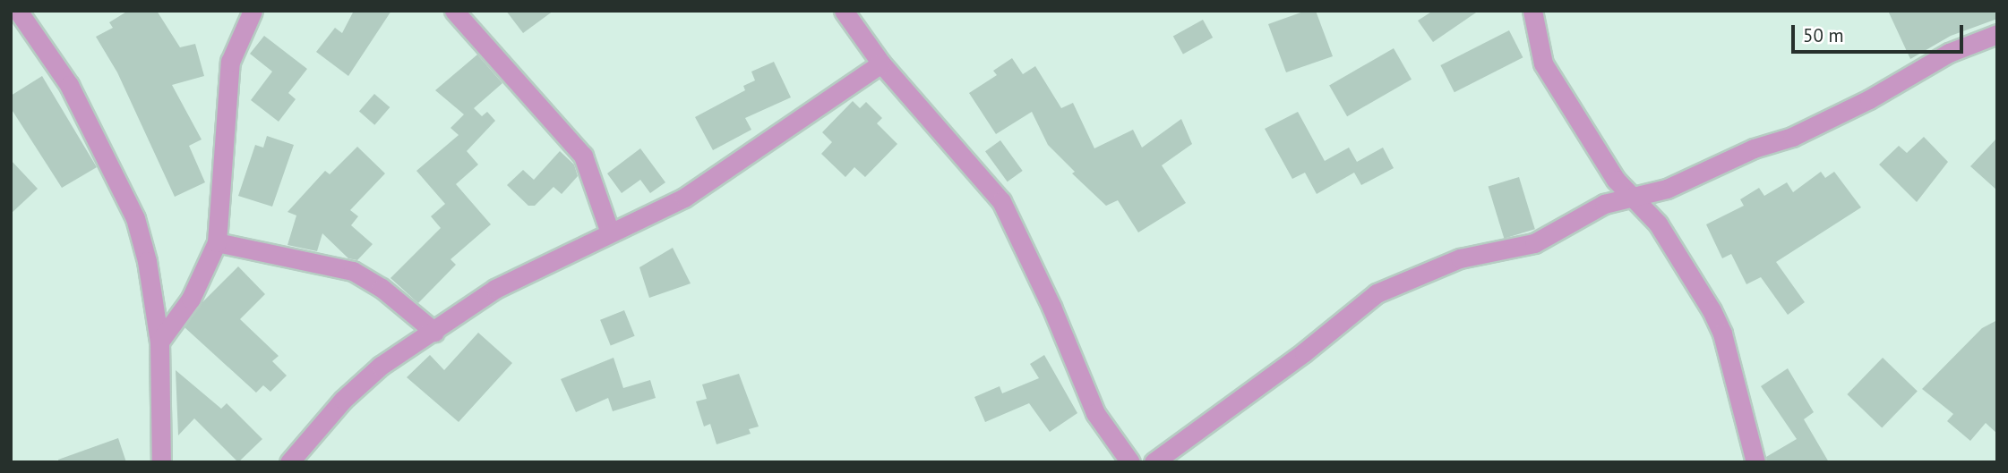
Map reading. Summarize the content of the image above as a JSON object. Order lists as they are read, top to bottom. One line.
{"scale_bar":"50 m"}
